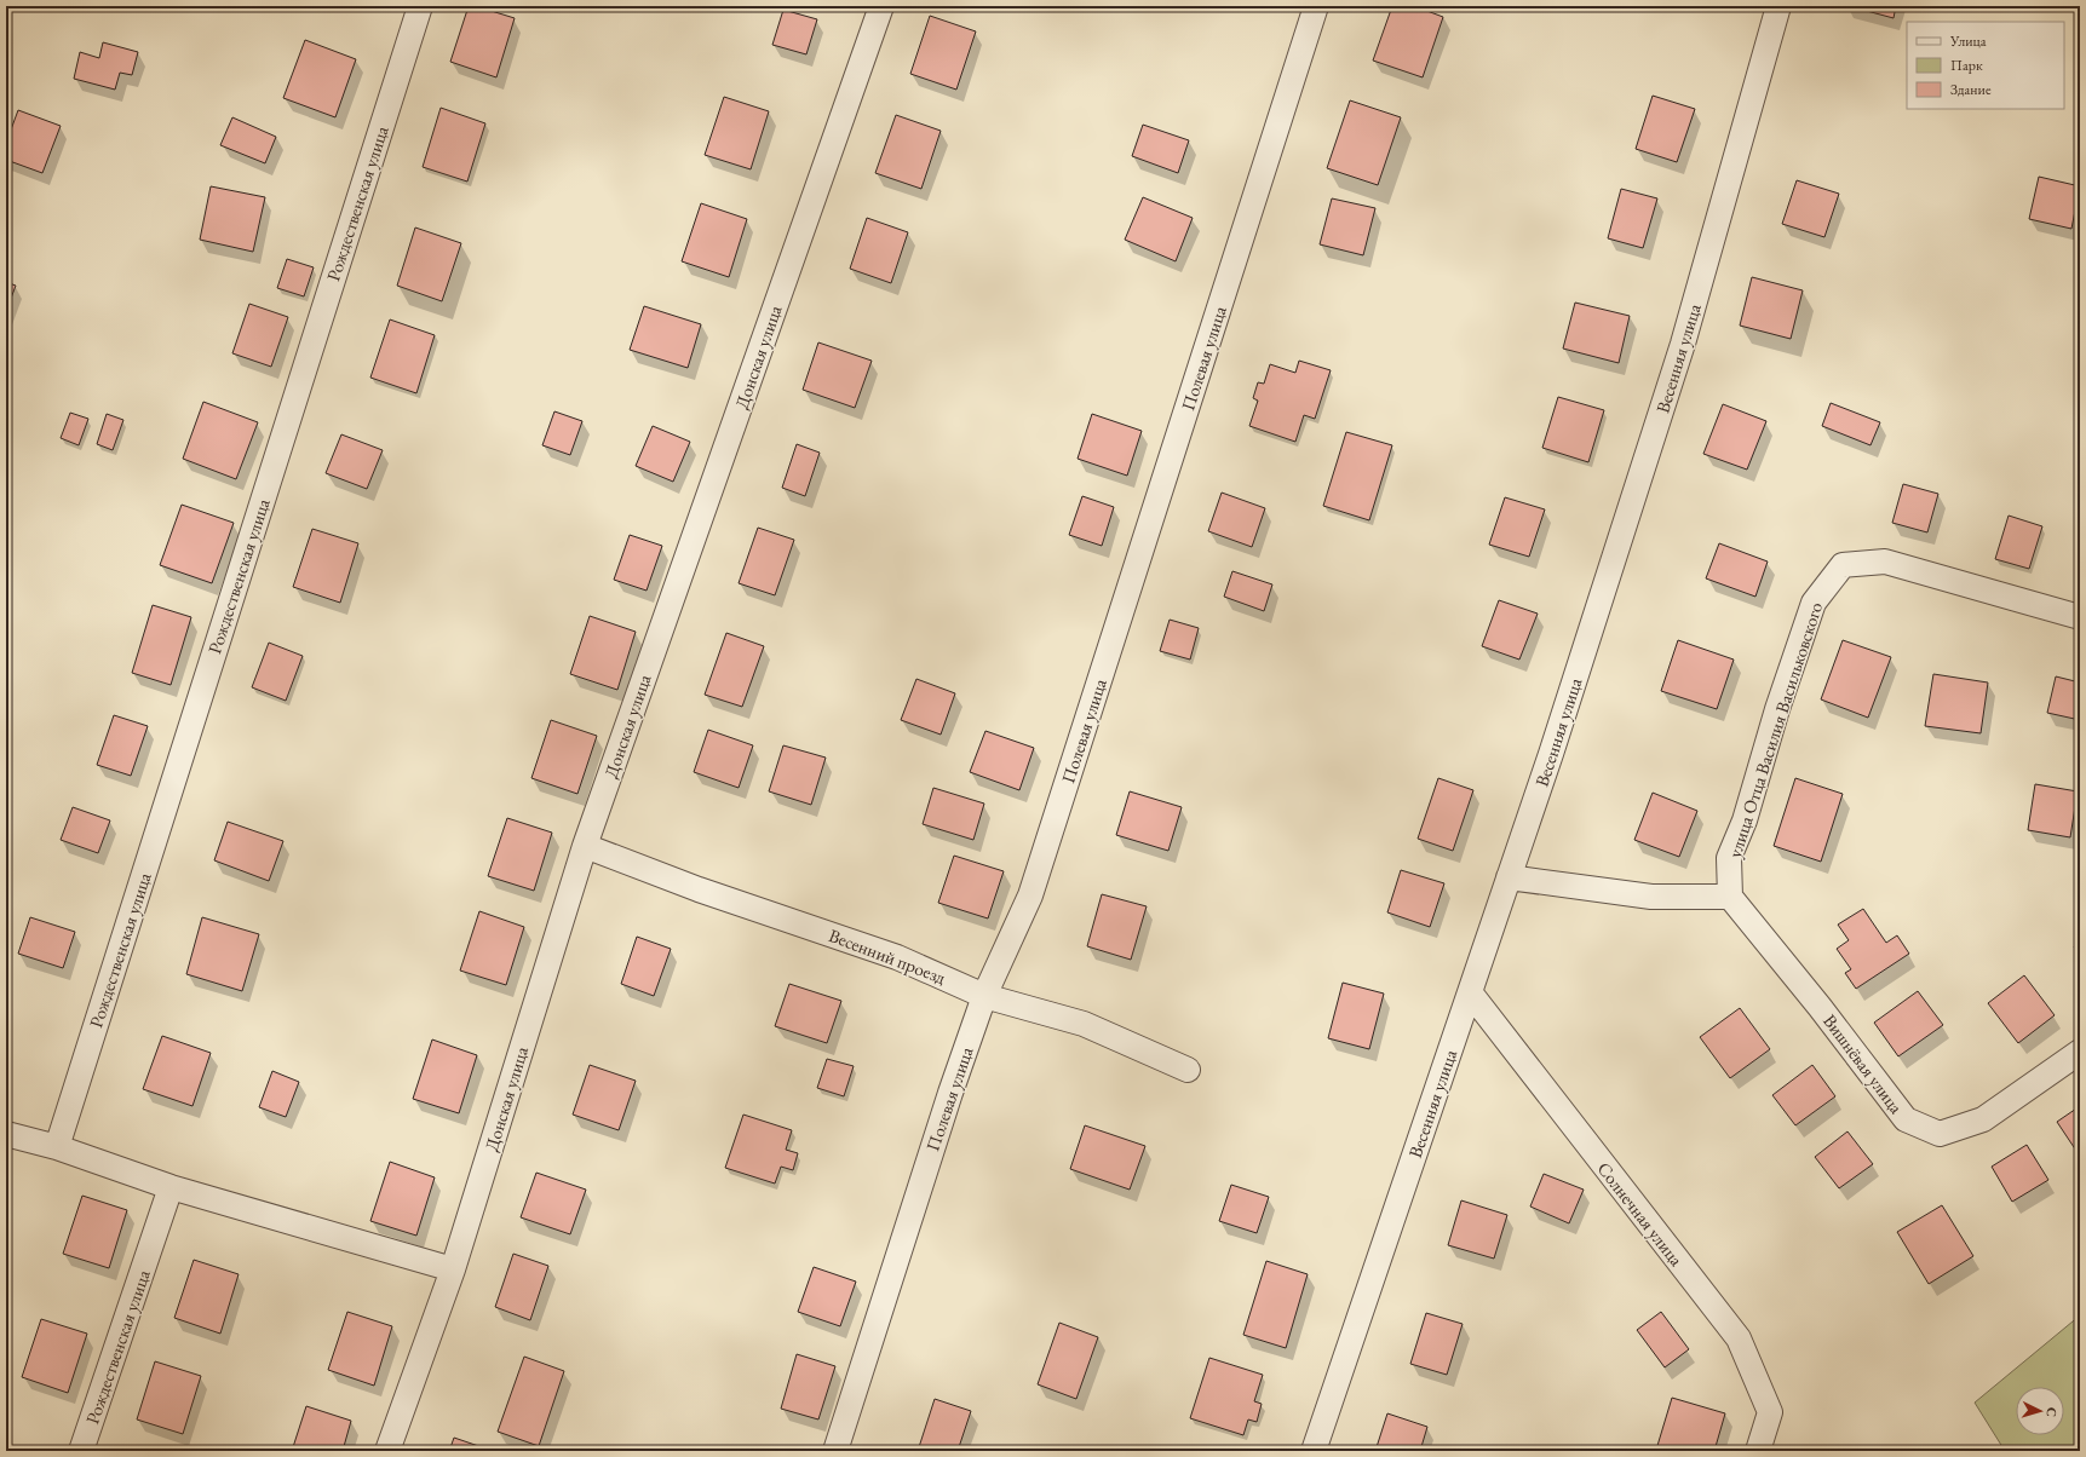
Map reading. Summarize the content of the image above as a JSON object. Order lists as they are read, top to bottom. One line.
{"streets":{"street":["Рождественская улица","Донская улица","Полевая улица","Весенняя улица","улица Отца Василия Васильковского","Весенний проезд","Вишнёвая улица","Солнечная улица"]},"crossings":[["Донская улица","Весенний проезд"],["Полевая улица","Весенний проезд"],["Весенняя улица","Солнечная улица"],["улица Отца Василия Васильковского","Вишнёвая улица"]],"legend":["Улица","Парк","Здание"],"north":"right"}
